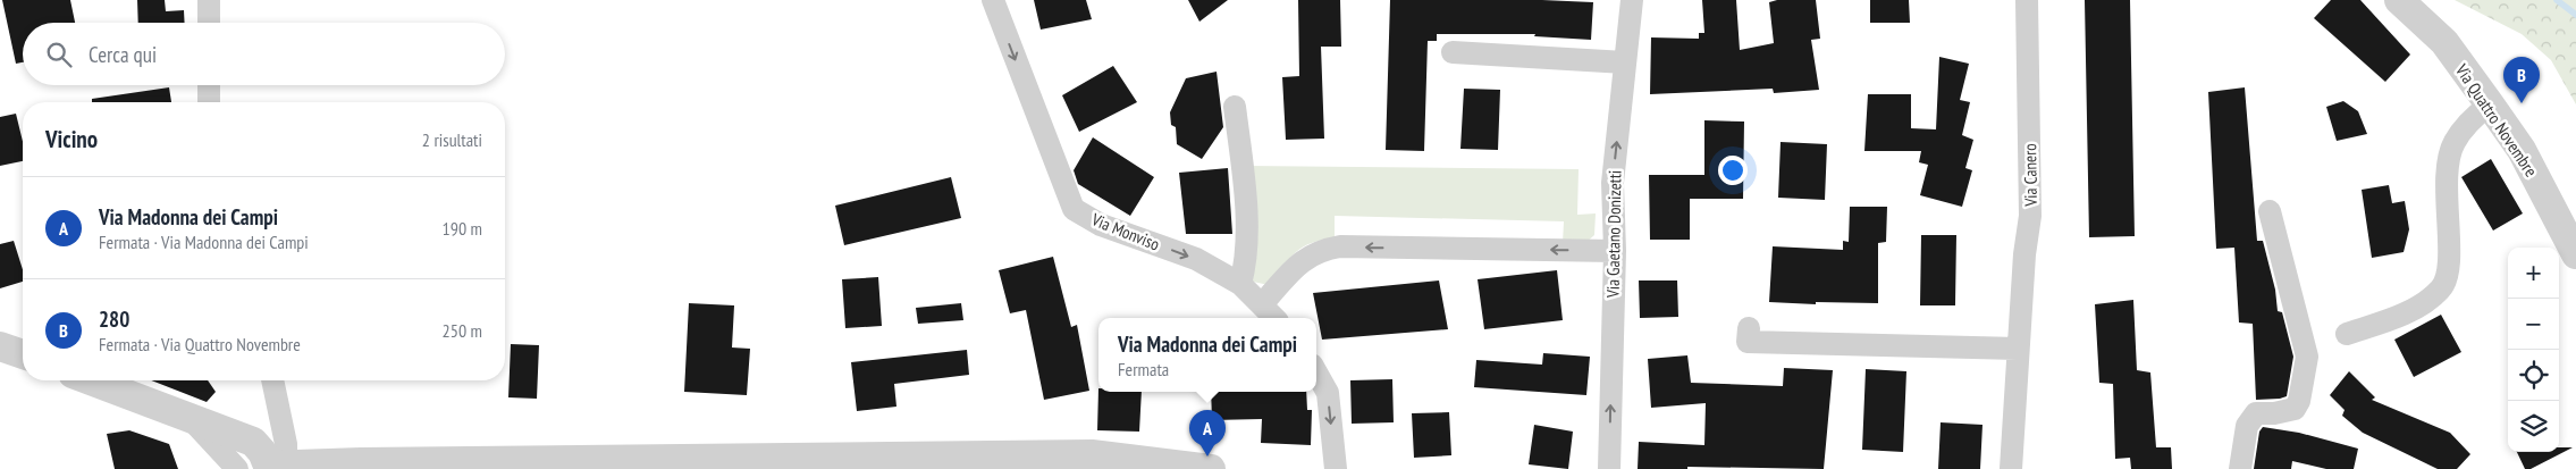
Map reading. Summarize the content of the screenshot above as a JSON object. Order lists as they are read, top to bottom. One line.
{"streets":{"street":["Via Quattro Novembre","Via Canero","Via Monviso","Via Gaetano Donizetti"]},"one_way":["Via Monviso","Via Gaetano Donizetti"],"page":{"search":"Cerca qui","pins":["B","A"],"heading":["Vicino","2 risultati"],"list":[{"mark":"A","name":"Via Madonna dei Campi","note":"Fermata · Via Madonna dei Campi","value":"190 m"},{"mark":"B","name":"280","note":"Fermata · Via Quattro Novembre","value":"250 m"}],"map_buttons":["+","−"],"popup":["Via Madonna dei Campi","Fermata"]}}
